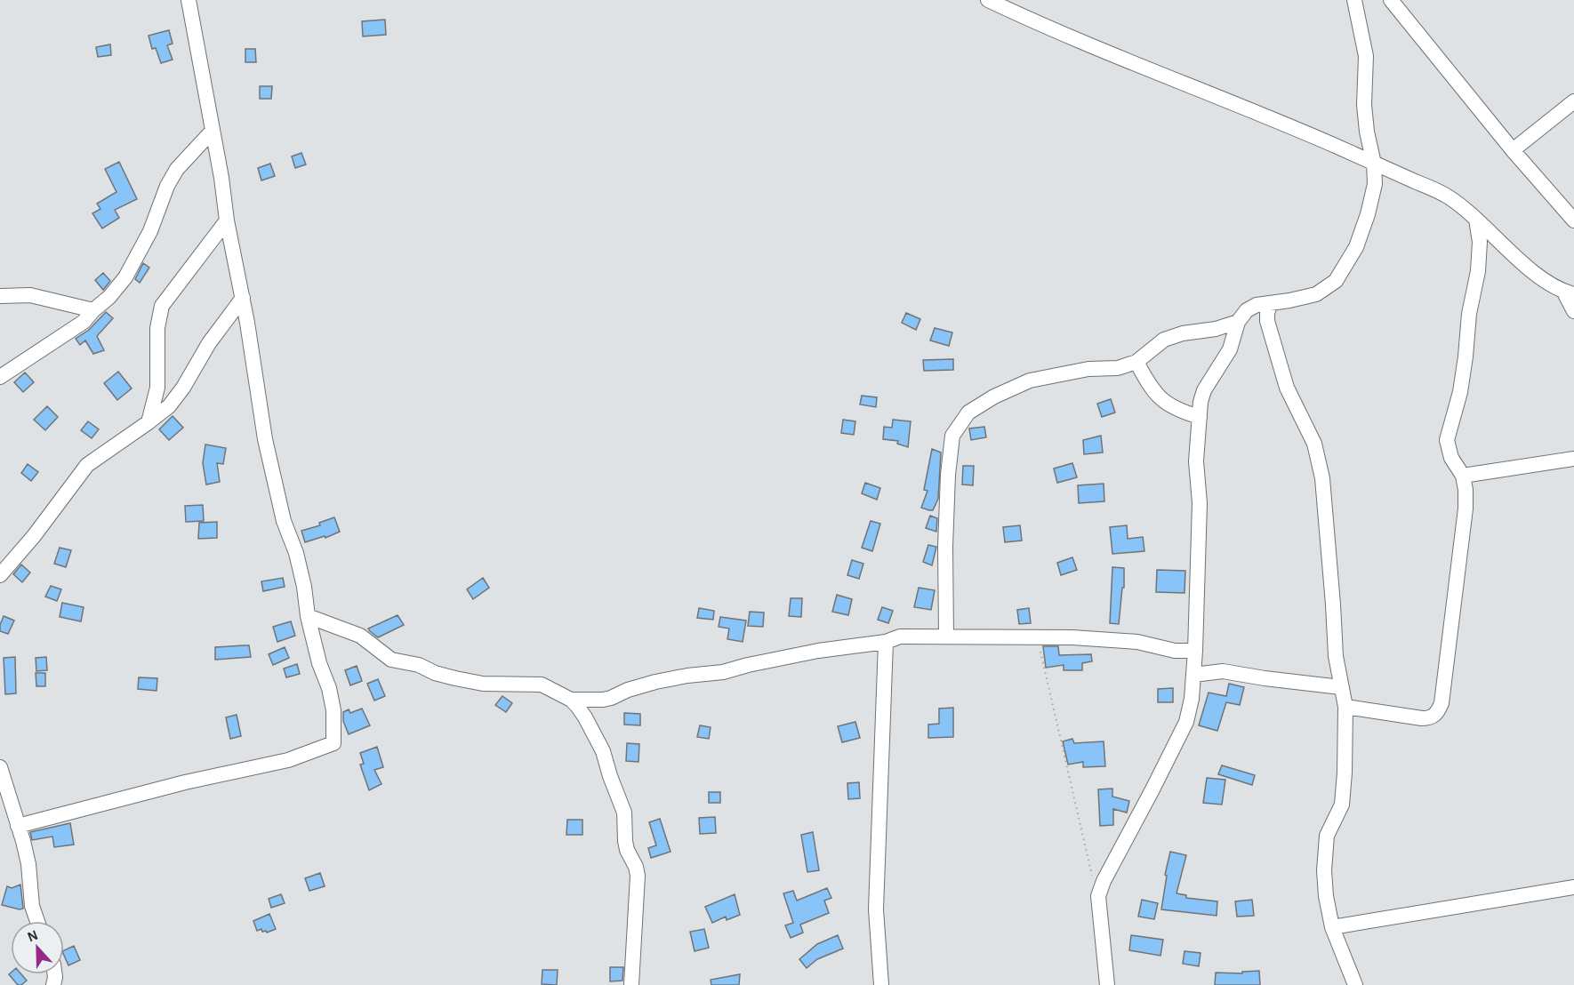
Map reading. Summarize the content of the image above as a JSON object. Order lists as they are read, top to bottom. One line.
{"north":"top"}
